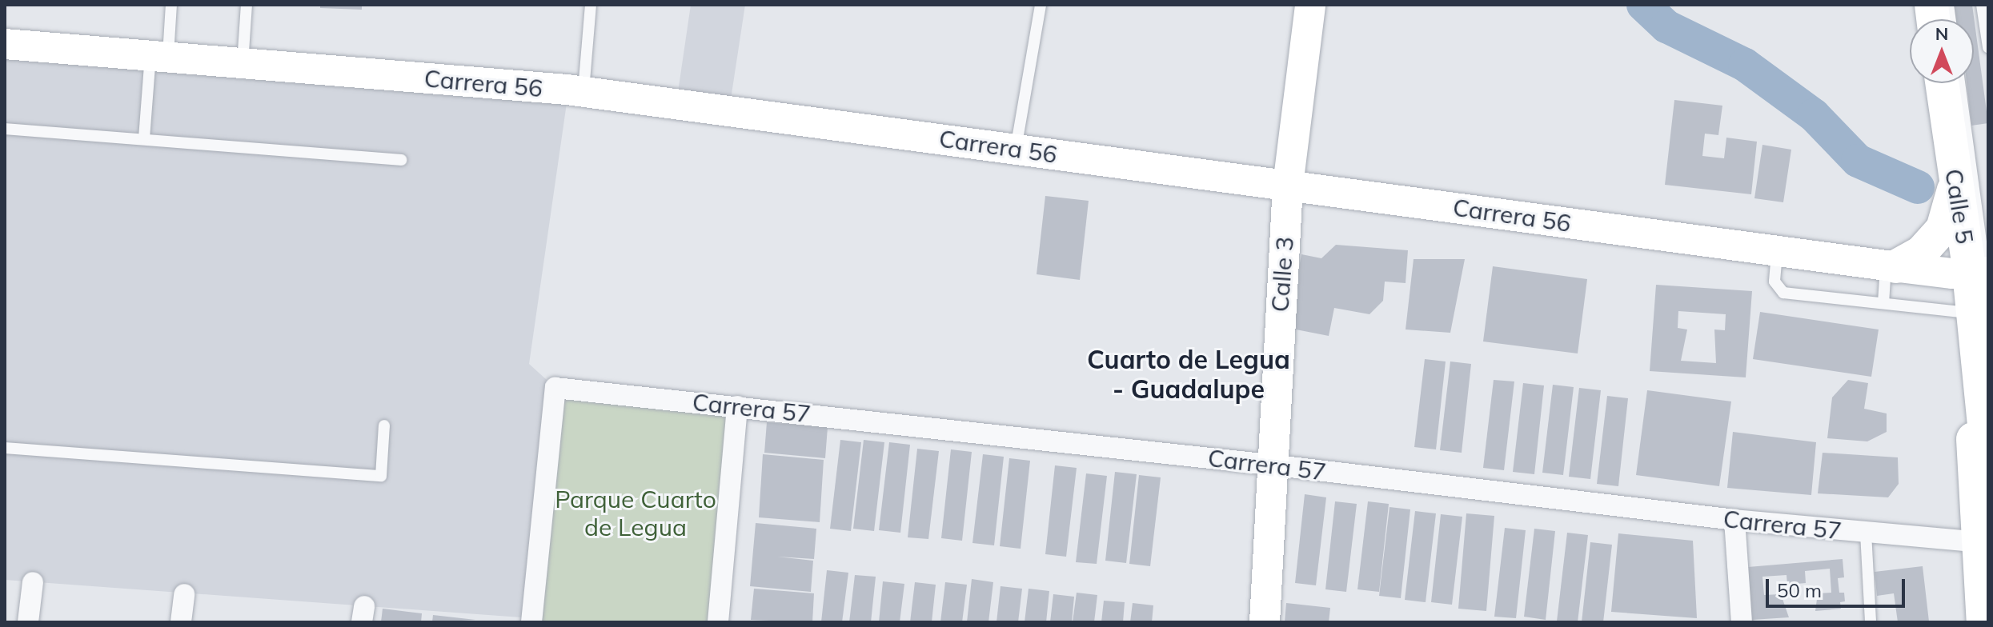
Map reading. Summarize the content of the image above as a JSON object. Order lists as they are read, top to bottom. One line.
{"streets":{"main road":["Calle 5"],"street":["Carrera 56","Calle 3","Carrera 57"]},"crossings":[["Carrera 56","Calle 5"],["Carrera 56","Calle 3"],["Calle 5","Carrera 57"],["Calle 3","Carrera 57"]],"districts":["Cuarto de Legua - Guadalupe"],"parks":["Parque Cuarto de Legua"],"scale_bar":"50 m","north":"top"}
